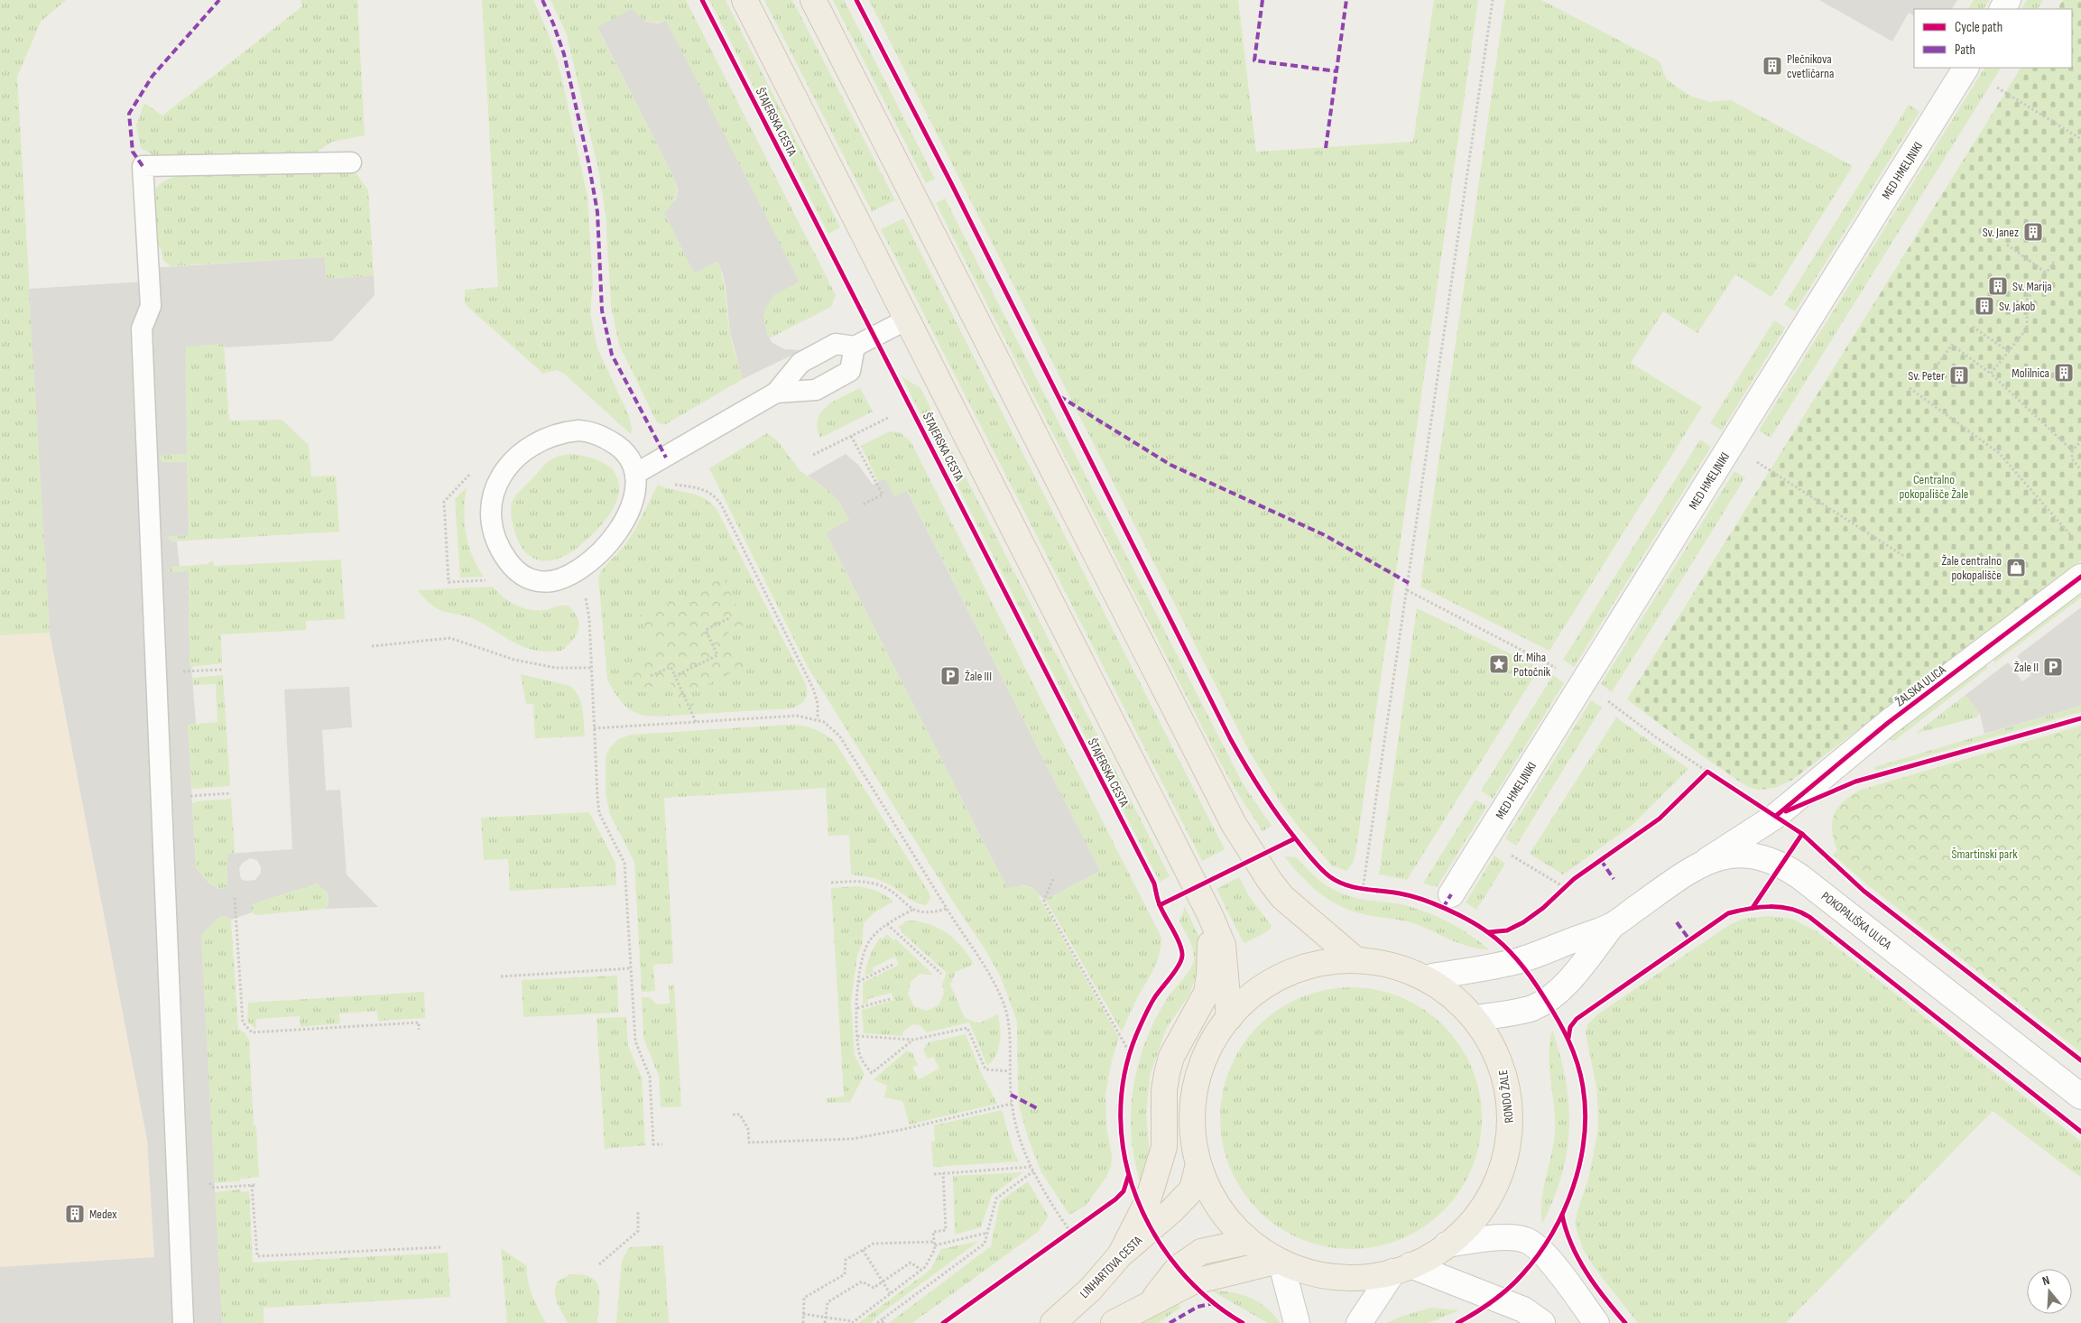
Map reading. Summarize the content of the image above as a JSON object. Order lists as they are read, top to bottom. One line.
{"streets":{"main road":["ŠTAJERSKA CESTA","RONDO ŽALE","LINHARTOVA CESTA"],"street":["MED HMELJNIKI","ŽALSKA ULICA","POKOPALIŠKA ULICA"]},"crossings":[["ŠTAJERSKA CESTA","RONDO ŽALE"],["ŽALSKA ULICA","POKOPALIŠKA ULICA"],["POKOPALIŠKA ULICA","RONDO ŽALE"],["RONDO ŽALE","LINHARTOVA CESTA"]],"parks":["Centralno pokopališče Žale","Šmartinski park"],"places":{"building":["Plečnikova cvetličarna","Sv. Janez","Sv. Marija","Sv. Jakob","Molilnica","Sv. Peter","Medex"],"shop":["Žale centralno pokopališče"],"place":["dr. Miha Potočnik"],"parking":["Žale II","Žale III"]},"legend":["Cycle path","Path"],"north":"top"}
